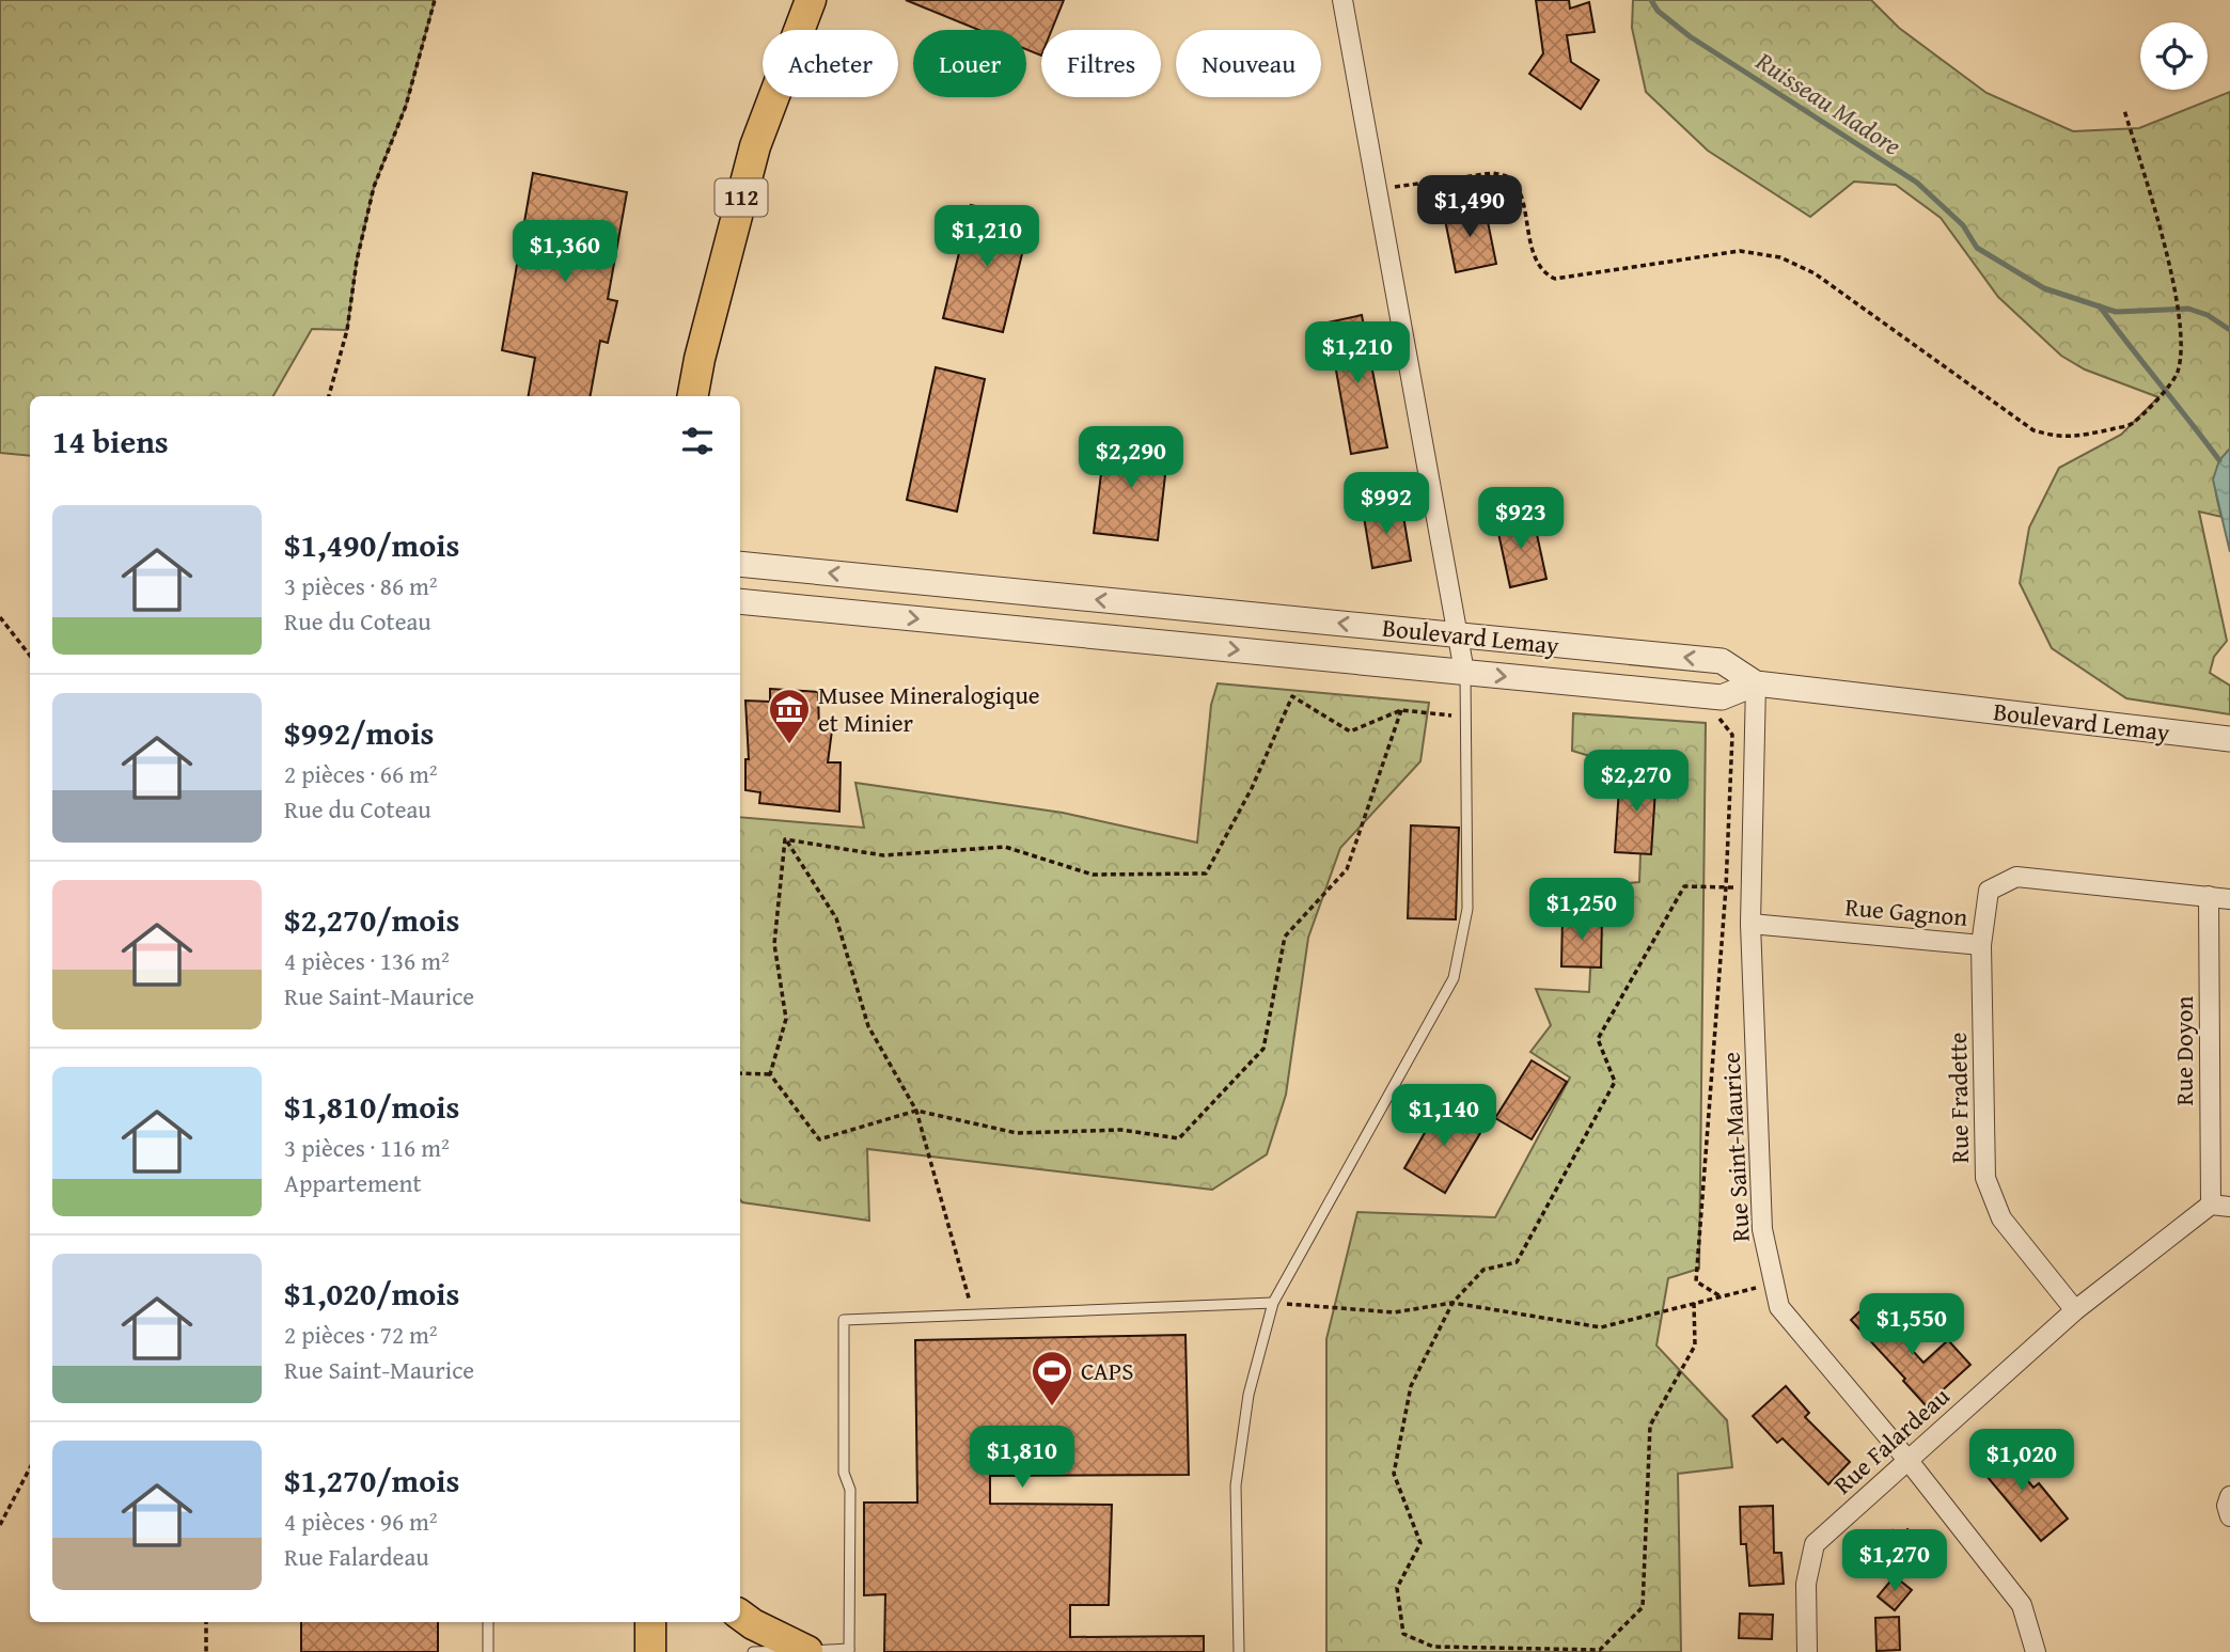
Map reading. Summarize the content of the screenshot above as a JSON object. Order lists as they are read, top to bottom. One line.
{"streets":{"main road":["112"],"street":["Boulevard Lemay","Rue Gagnon","Rue Doyon","Rue Fradette","Rue Saint-Maurice","Rue Falardeau"]},"crossings":[["Boulevard Lemay","Rue Saint-Maurice"],["Rue Gagnon","Rue Doyon"],["Rue Gagnon","Rue Fradette"],["Rue Gagnon","Rue Saint-Maurice"],["Rue Doyon","Rue Falardeau"],["Rue Fradette","Rue Falardeau"],["Rue Saint-Maurice","Rue Falardeau"]],"water":["Ruisseau Madore"],"places":{"museum":["Musee Mineralogique et Minier"],"sports":["CAPS"]},"page":{"chip":["Acheter","Louer","Filtres","Nouveau"],"price":["$1,490","$1,210","$1,360","$1,210","$2,290","$992","$923","$2,270","$1,250","$1,140","$1,550","$1,810","$1,020","$1,270"],"heading":"14 biens","list":[{"name":"$1,490/mois","note":"3 pièces · 86 m² · Rue du Coteau"},{"name":"$992/mois","note":"2 pièces · 66 m² · Rue du Coteau"},{"name":"$2,270/mois","note":"4 pièces · 136 m² · Rue Saint-Maurice"},{"name":"$1,810/mois","note":"3 pièces · 116 m² · Appartement"},{"name":"$1,020/mois","note":"2 pièces · 72 m² · Rue Saint-Maurice"},{"name":"$1,270/mois","note":"4 pièces · 96 m² · Rue Falardeau"}]}}
